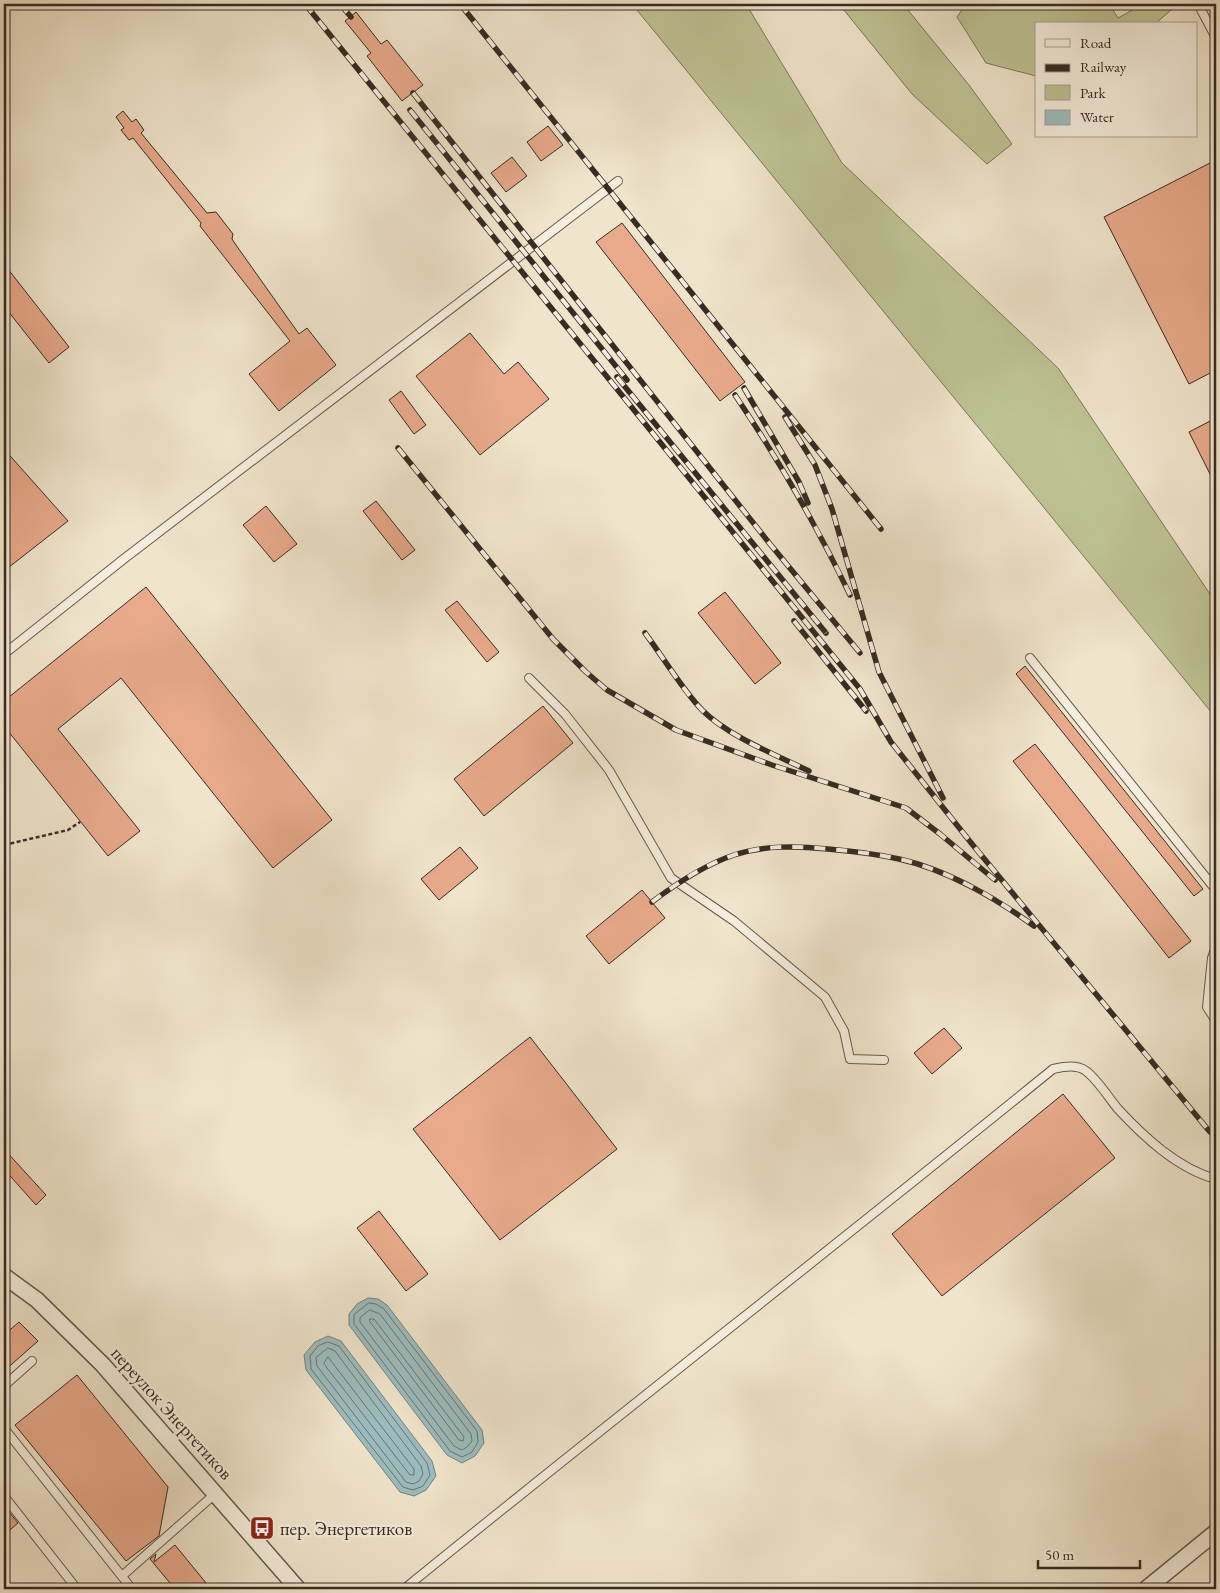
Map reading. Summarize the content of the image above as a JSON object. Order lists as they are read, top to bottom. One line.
{"streets":{"street":["переулок Энергетиков"]},"places":{"bus stop":["пер. Энергетиков"]},"legend":["Road","Railway","Park","Water"],"scale_bar":"50 m"}
